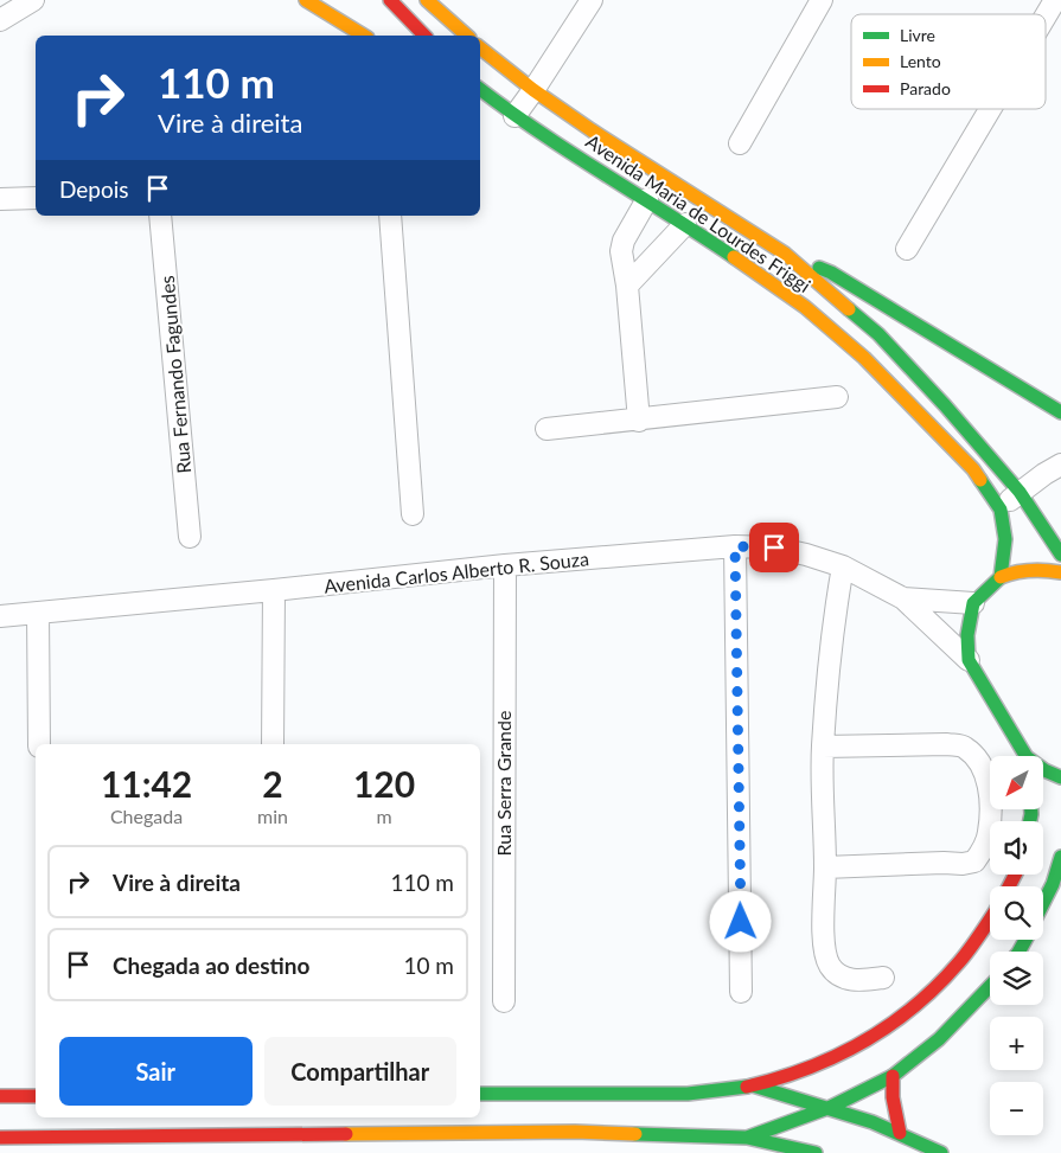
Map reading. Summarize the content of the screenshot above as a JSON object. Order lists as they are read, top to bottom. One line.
{"streets":{"street":["Avenida Maria de Lourdes Friggi","Rua Fernando Fagundes","Avenida Carlos Alberto R. Souza","Rua Serra Grande"]},"crossings":[["Avenida Carlos Alberto R. Souza","Rua Serra Grande"]],"legend":["Livre","Lento","Parado"],"north":"bottom left","page":{"turn":["110 m","Vire à direita"],"then":"Depois","eta":["11:42","Chegada","2","min","120","m"],"map_buttons":["+","−"],"list":[{"name":"Vire à direita","value":"110 m"},{"name":"Chegada ao destino","value":"10 m"}],"buttons":["Sair","Compartilhar"]}}
